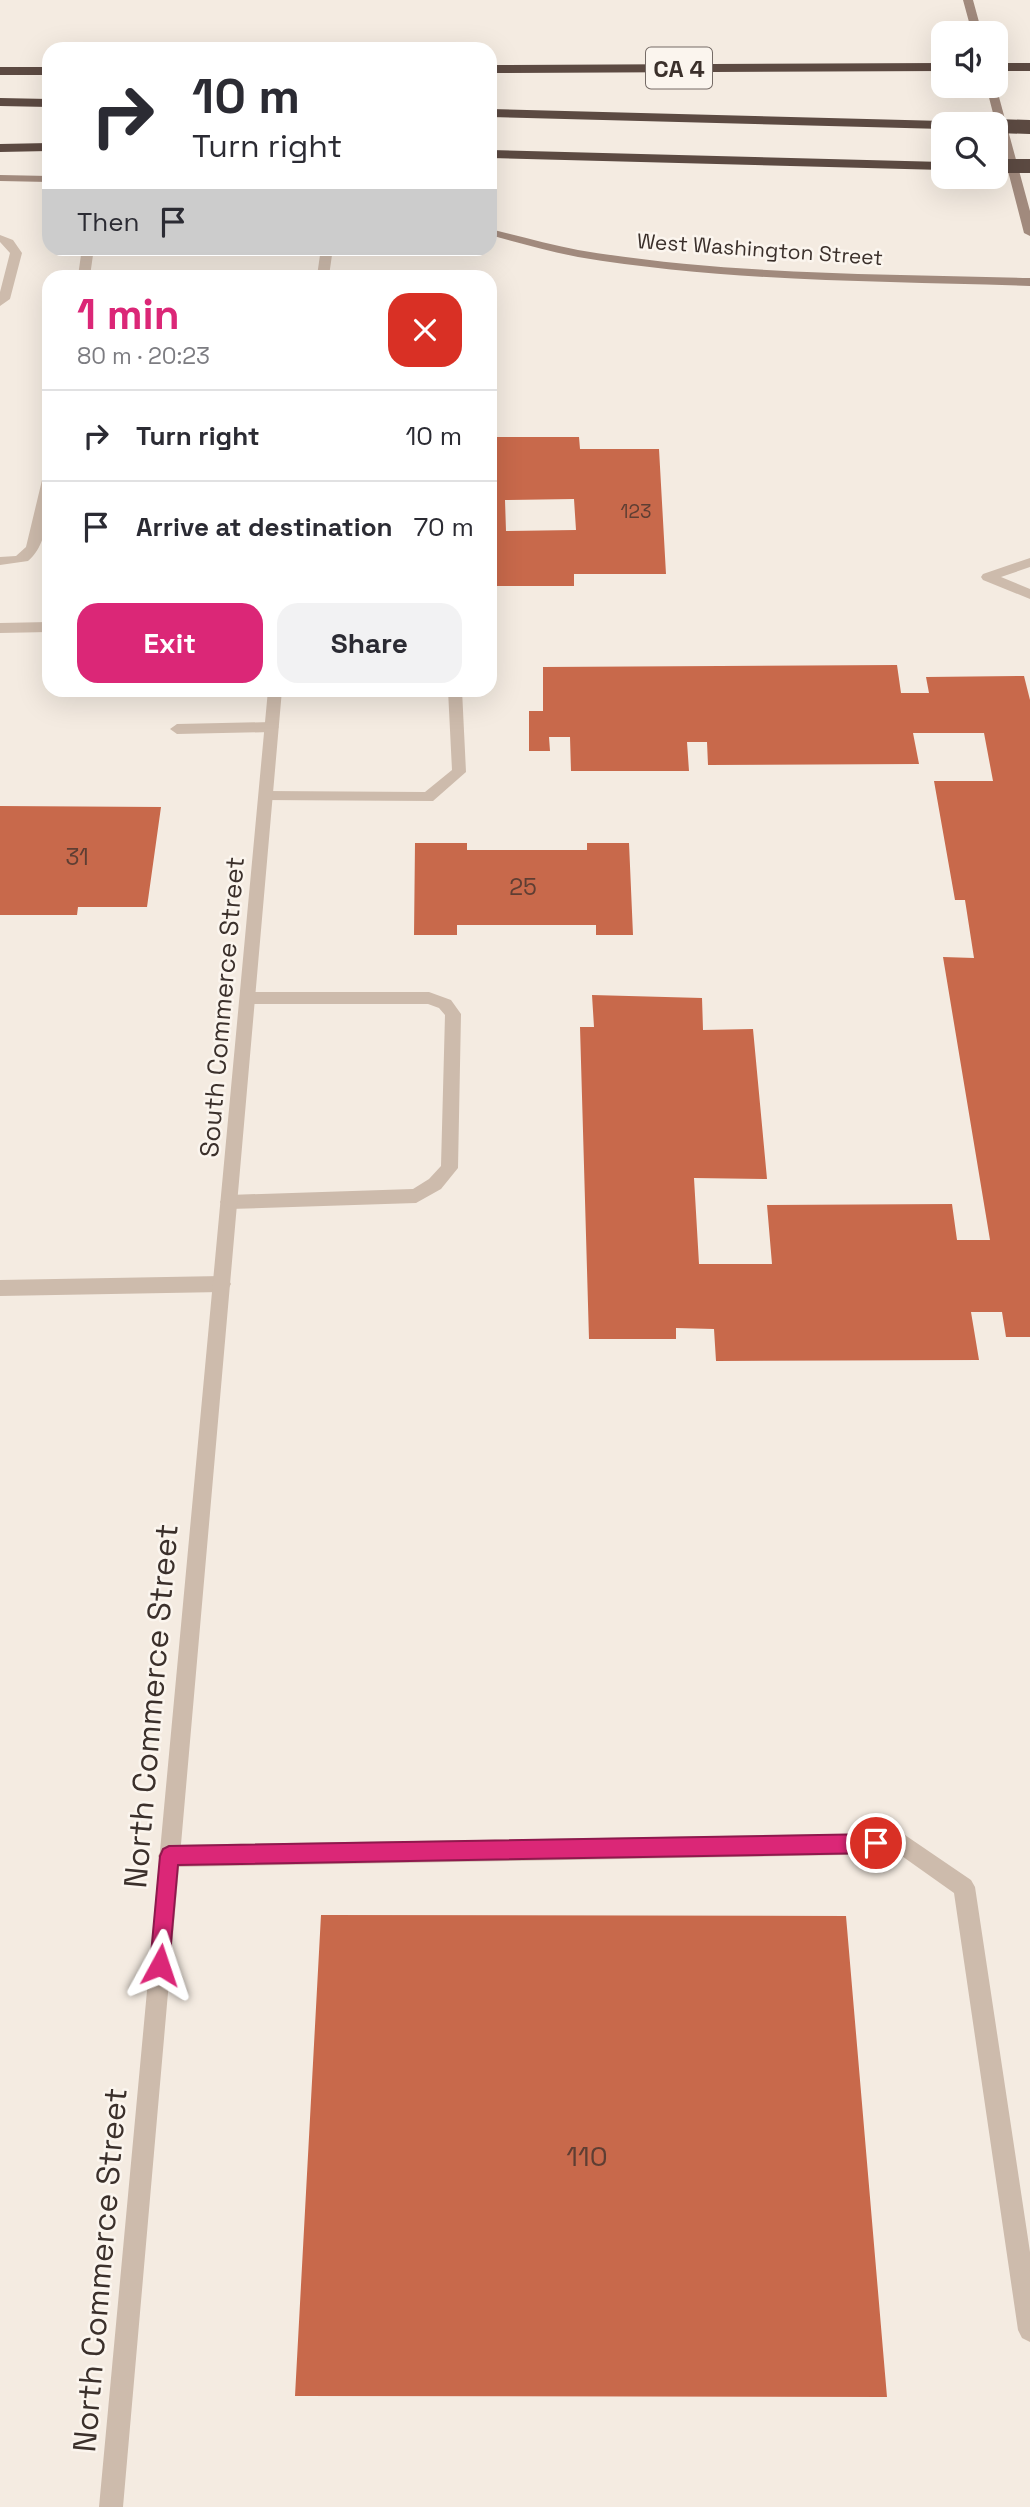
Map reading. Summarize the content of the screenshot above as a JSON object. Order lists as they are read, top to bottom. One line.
{"streets":{"highway":["CA 4"],"main road":["West Washington Street"],"street":["South Commerce Street","North Commerce Street"]},"crossings":[["South Commerce Street","North Commerce Street"]],"house_numbers":["123","31","25","110"],"page":{"turn":["10 m","Turn right"],"then":"Then","heading":["1 min","80 m · 20:23"],"list":[{"name":"Turn right","value":"10 m"},{"name":"Arrive at destination","value":"70 m"}],"buttons":["Exit","Share"]}}
